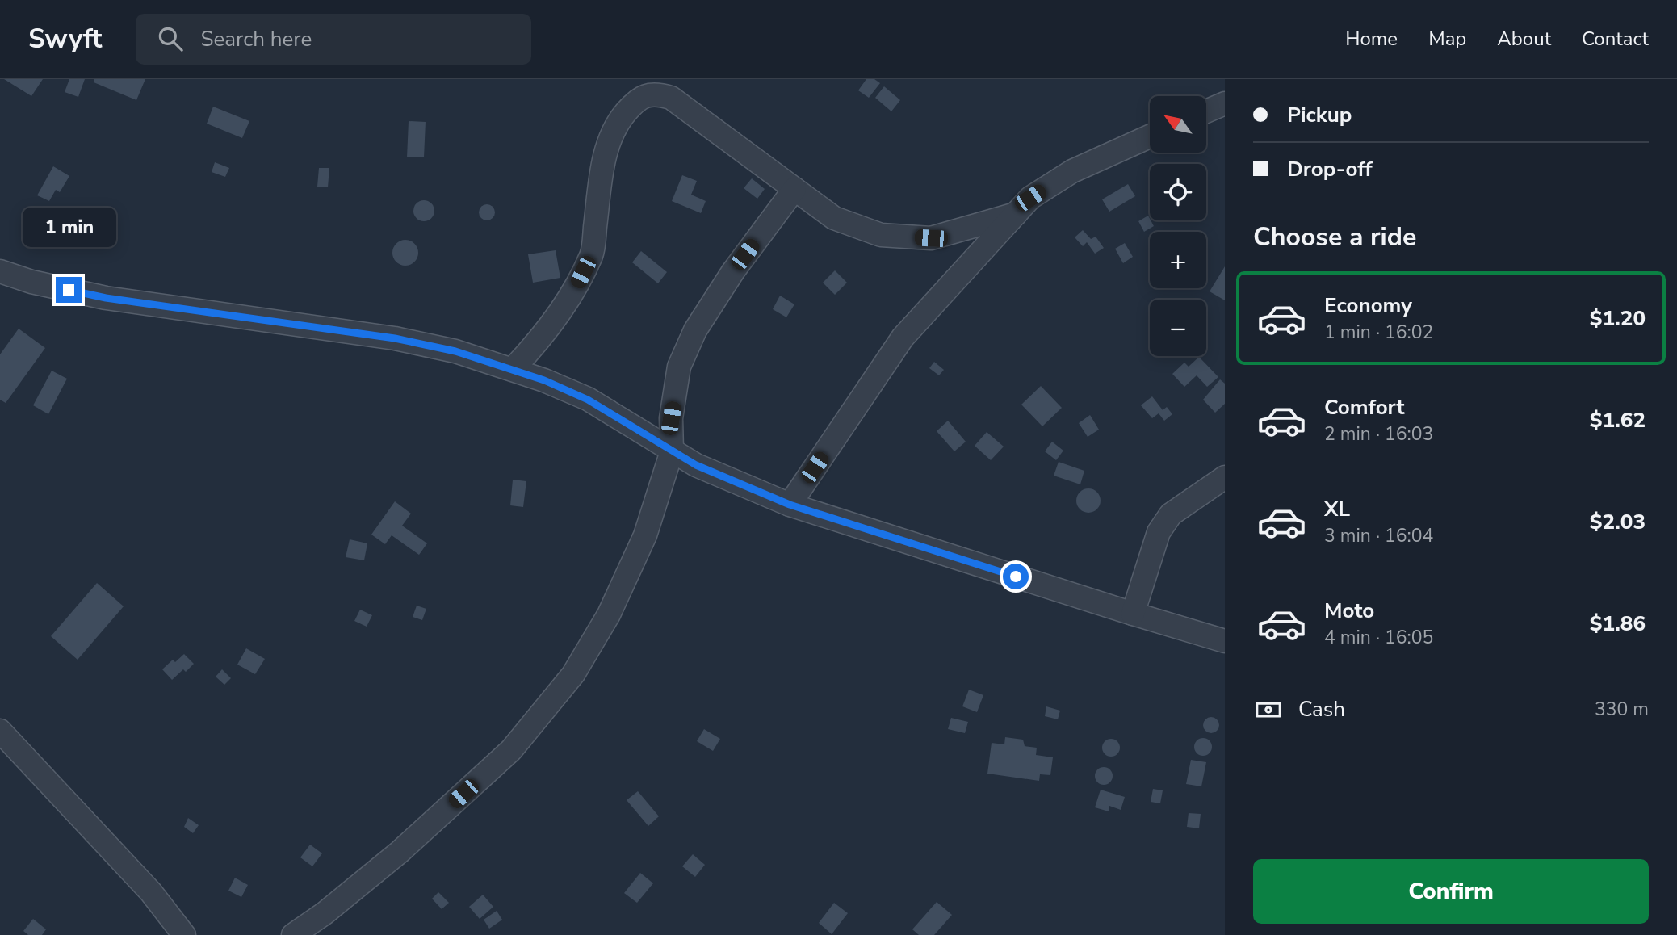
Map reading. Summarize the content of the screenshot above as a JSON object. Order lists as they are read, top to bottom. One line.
{"north":"top left","page":{"header":"Swyft","search":"Search here","nav":["Home","Map","About","Contact"],"banner":["Pickup","Drop-off"],"map_buttons":["+","−"],"heading":"Choose a ride","bubble":"1 min","list":[{"name":"Economy","note":"1 min · 16:02","value":"$1.20"},{"name":"Comfort","note":"2 min · 16:03","value":"$1.62"},{"name":"XL","note":"3 min · 16:04","value":"$2.03"},{"name":"Moto","note":"4 min · 16:05","value":"$1.86"}],"pay":["Cash","330 m"],"buttons":"Confirm"}}
